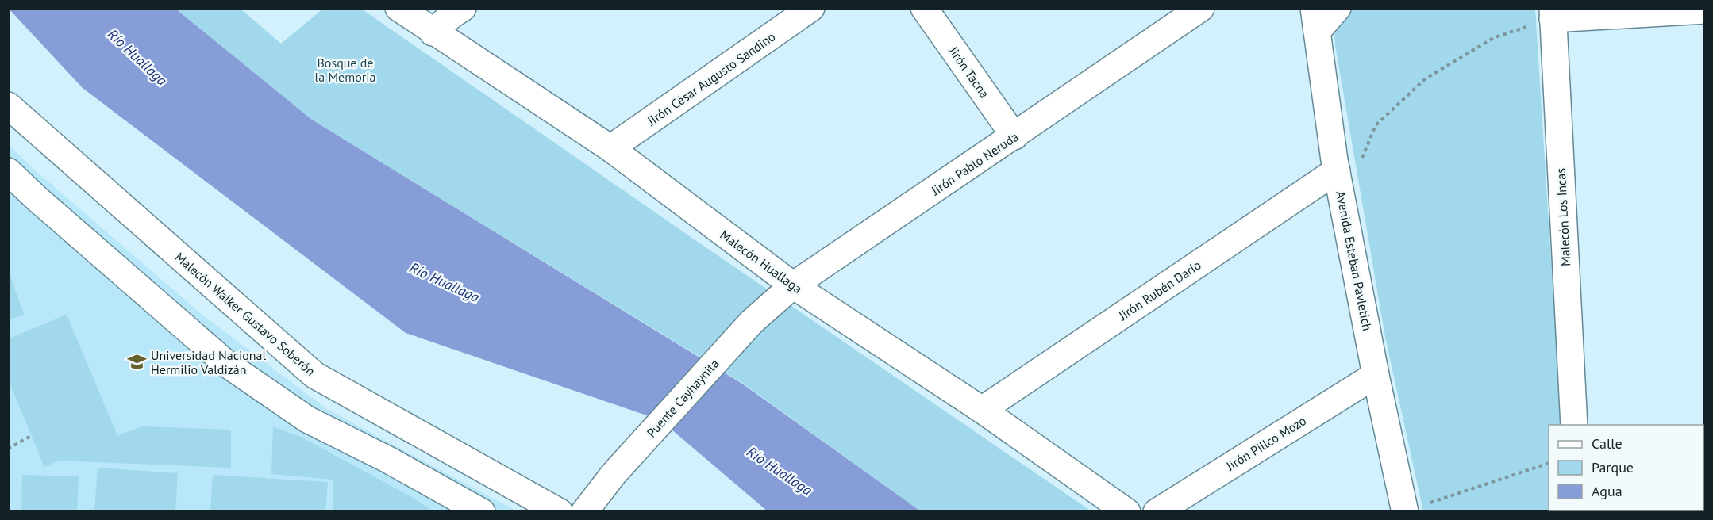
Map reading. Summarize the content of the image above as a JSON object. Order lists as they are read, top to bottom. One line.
{"streets":{"street":["Jirón Tacna","Jirón César Augusto Sandino","Jirón Pablo Neruda","Malecón Los Incas","Avenida Esteban Pavletich","Malecón Huallaga","Jirón Rubén Darío","Malecón Walker Gustavo Soberón","Puente Cayhaynita","Jirón Pillco Mozo"]},"crossings":[["Jirón Tacna","Jirón Pablo Neruda"],["Jirón César Augusto Sandino","Malecón Huallaga"],["Jirón Pablo Neruda","Malecón Huallaga"],["Jirón Pablo Neruda","Puente Cayhaynita"],["Avenida Esteban Pavletich","Jirón Rubén Darío"],["Avenida Esteban Pavletich","Jirón Pillco Mozo"],["Malecón Huallaga","Jirón Rubén Darío"]],"water":["Río Huallaga"],"parks":["Bosque de la Memoria"],"places":{"school or university":["Universidad Nacional Hermilio Valdizán"]},"legend":["Calle","Parque","Agua"]}
